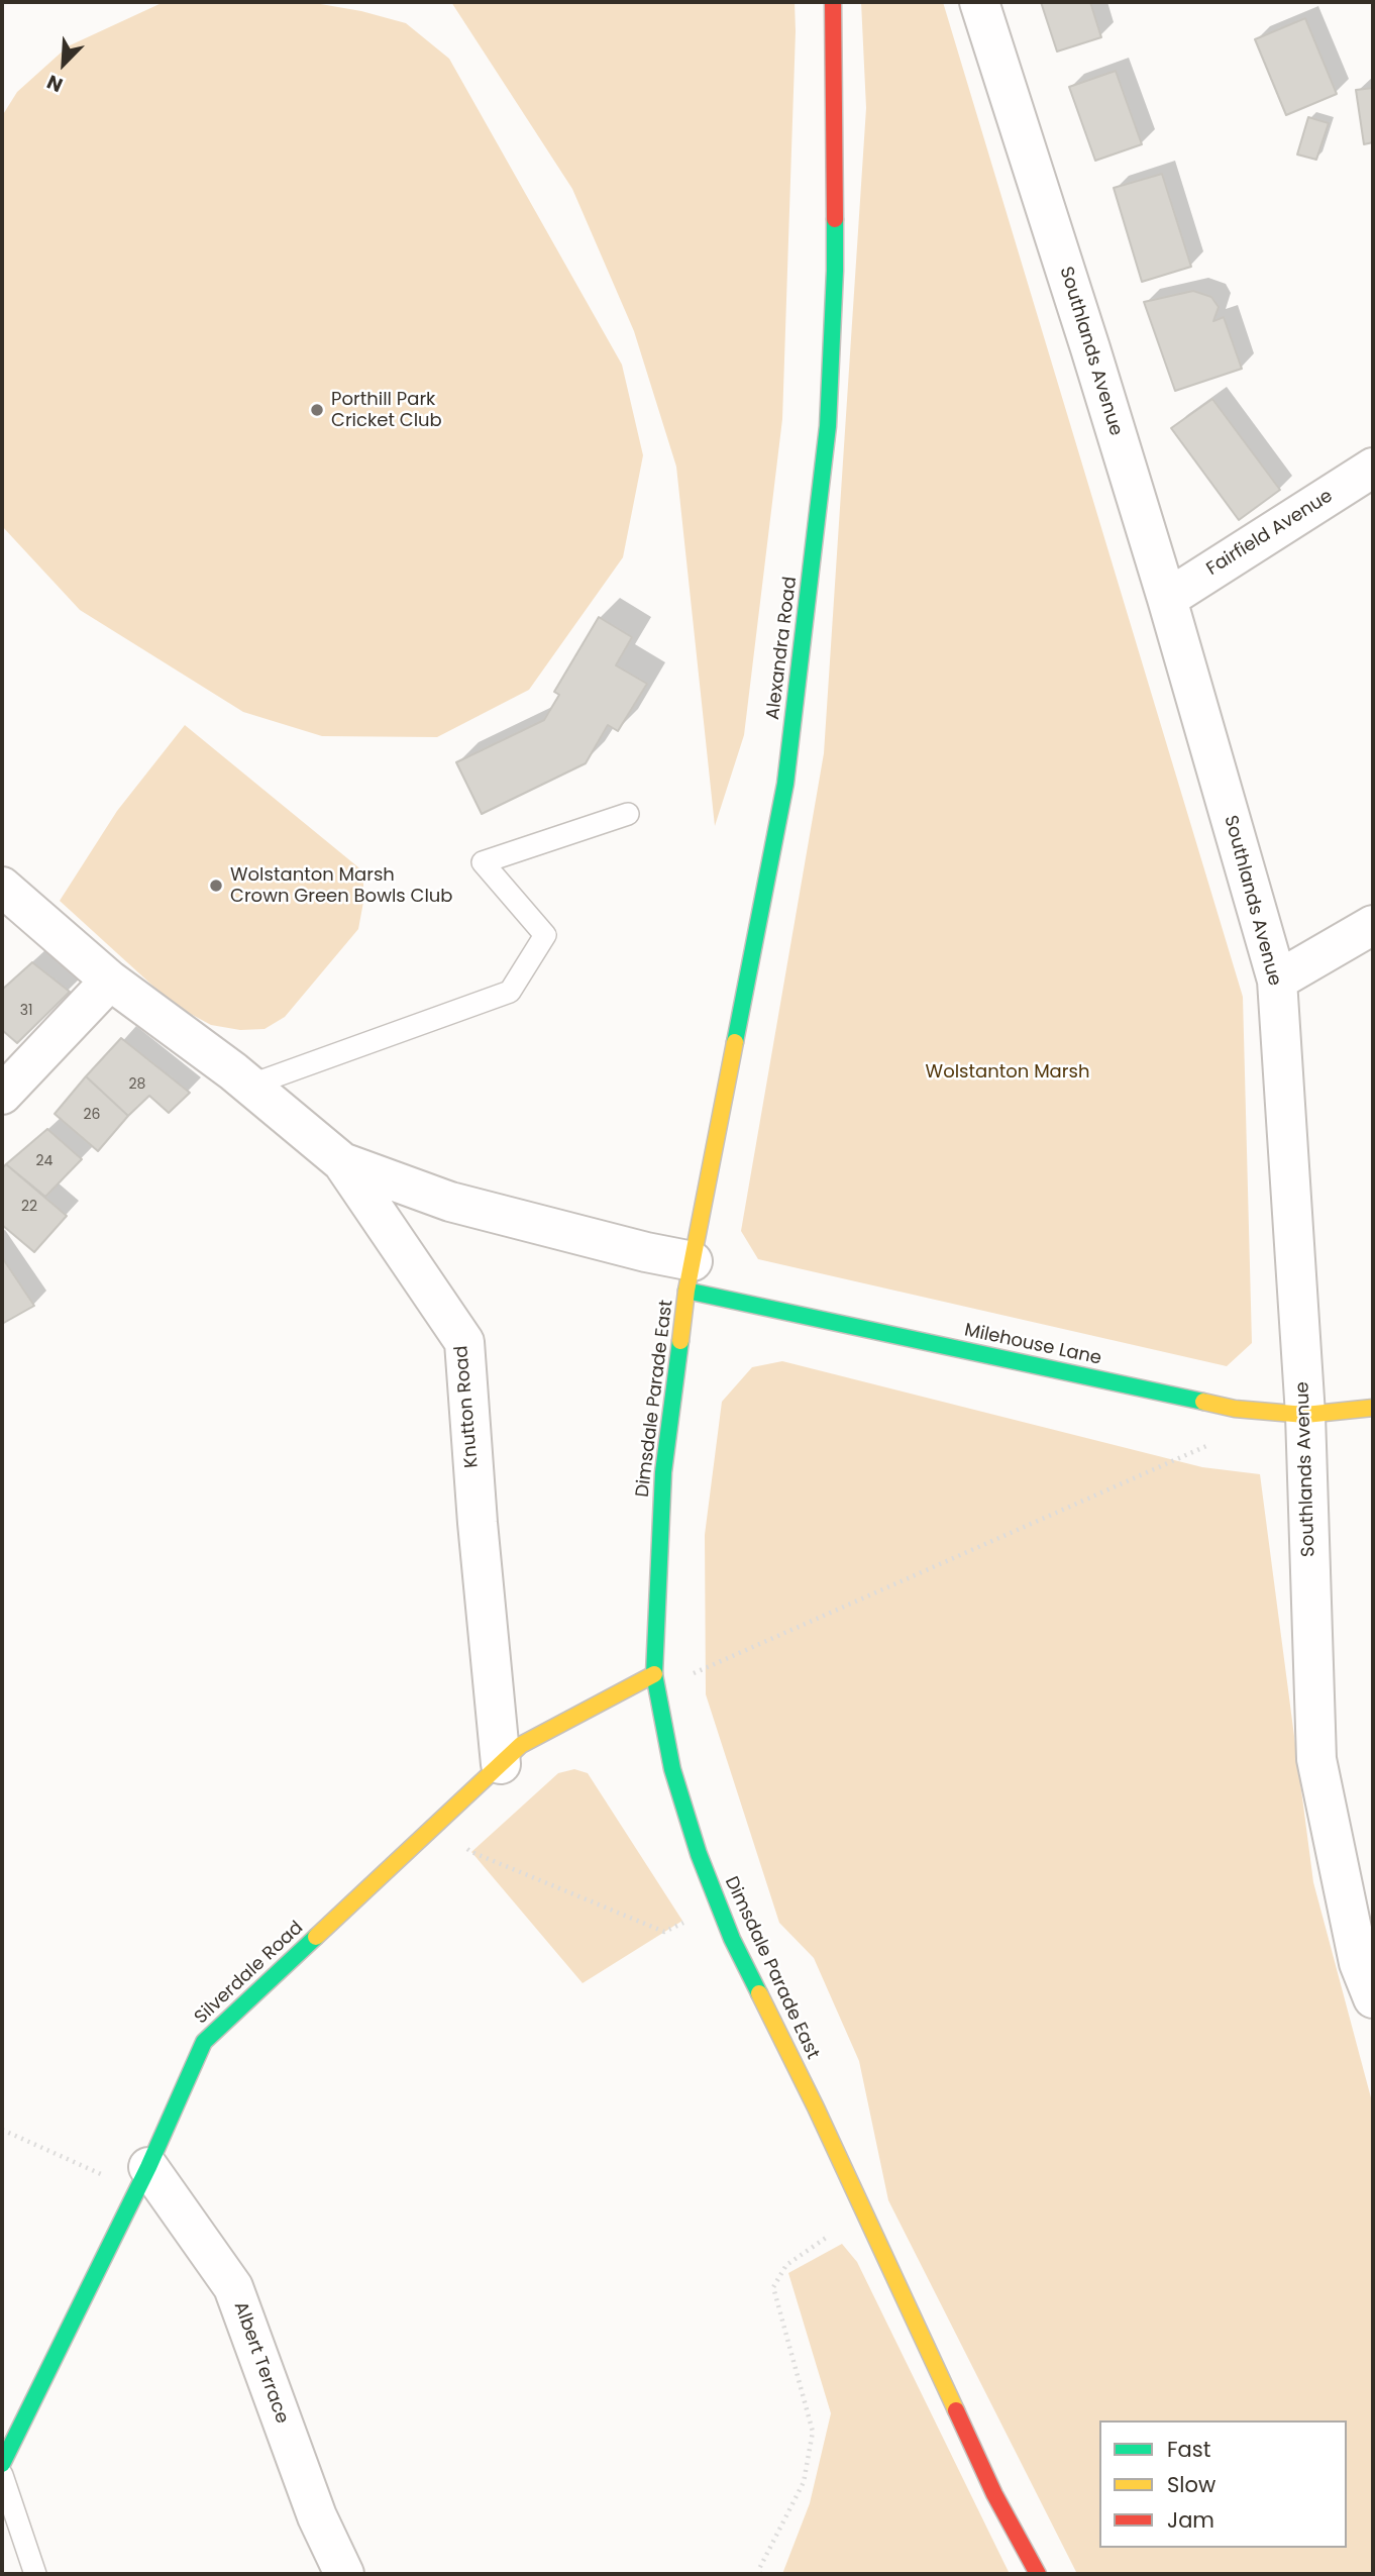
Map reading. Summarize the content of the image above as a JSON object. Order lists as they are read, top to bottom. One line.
{"streets":{"main road":["Alexandra Road","Milehouse Lane","Dimsdale Parade East","Silverdale Road"],"street":["Southlands Avenue","Fairfield Avenue","Knutton Road","Albert Terrace"]},"crossings":[["Southlands Avenue","Fairfield Avenue"],["Southlands Avenue","Milehouse Lane"],["Alexandra Road","Milehouse Lane"],["Alexandra Road","Dimsdale Parade East"],["Milehouse Lane","Dimsdale Parade East"],["Dimsdale Parade East","Silverdale Road"],["Knutton Road","Silverdale Road"],["Silverdale Road","Albert Terrace"]],"parks":["Wolstanton Marsh"],"places":["Porthill Park Cricket Club","Wolstanton Marsh Crown Green Bowls Club"],"house_numbers":["31","28","26","24","22"],"legend":["Fast","Slow","Jam"],"north":"bottom left"}
